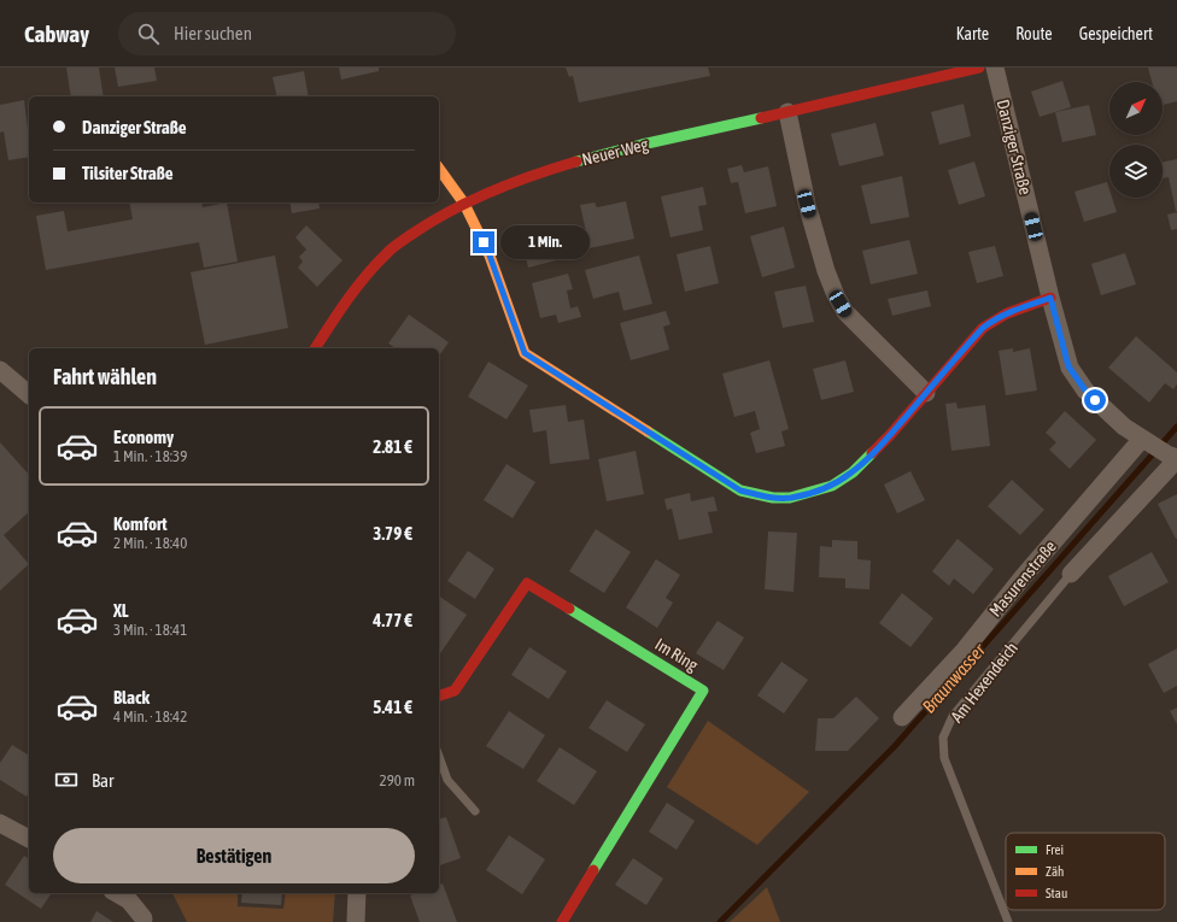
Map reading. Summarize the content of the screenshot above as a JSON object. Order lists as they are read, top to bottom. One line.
{"streets":{"street":["Danziger Straße","Neuer Weg","Masurenstraße","Im Ring","Am Hexendeich"]},"crossings":[["Danziger Straße","Masurenstraße"],["Danziger Straße","Am Hexendeich"]],"water":["Braunwasser"],"legend":["Frei","Zäh","Stau"],"north":"top right","page":{"header":"Cabway","search":"Hier suchen","nav":["Karte","Route","Gespeichert"],"banner":["Danziger Straße","Tilsiter Straße"],"bubble":"1 Min.","heading":"Fahrt wählen","list":[{"name":"Economy","note":"1 Min. · 18:39","value":"2.81 €"},{"name":"Komfort","note":"2 Min. · 18:40","value":"3.79 €"},{"name":"XL","note":"3 Min. · 18:41","value":"4.77 €"},{"name":"Black","note":"4 Min. · 18:42","value":"5.41 €"}],"pay":["Bar","290 m"],"buttons":"Bestätigen"}}
